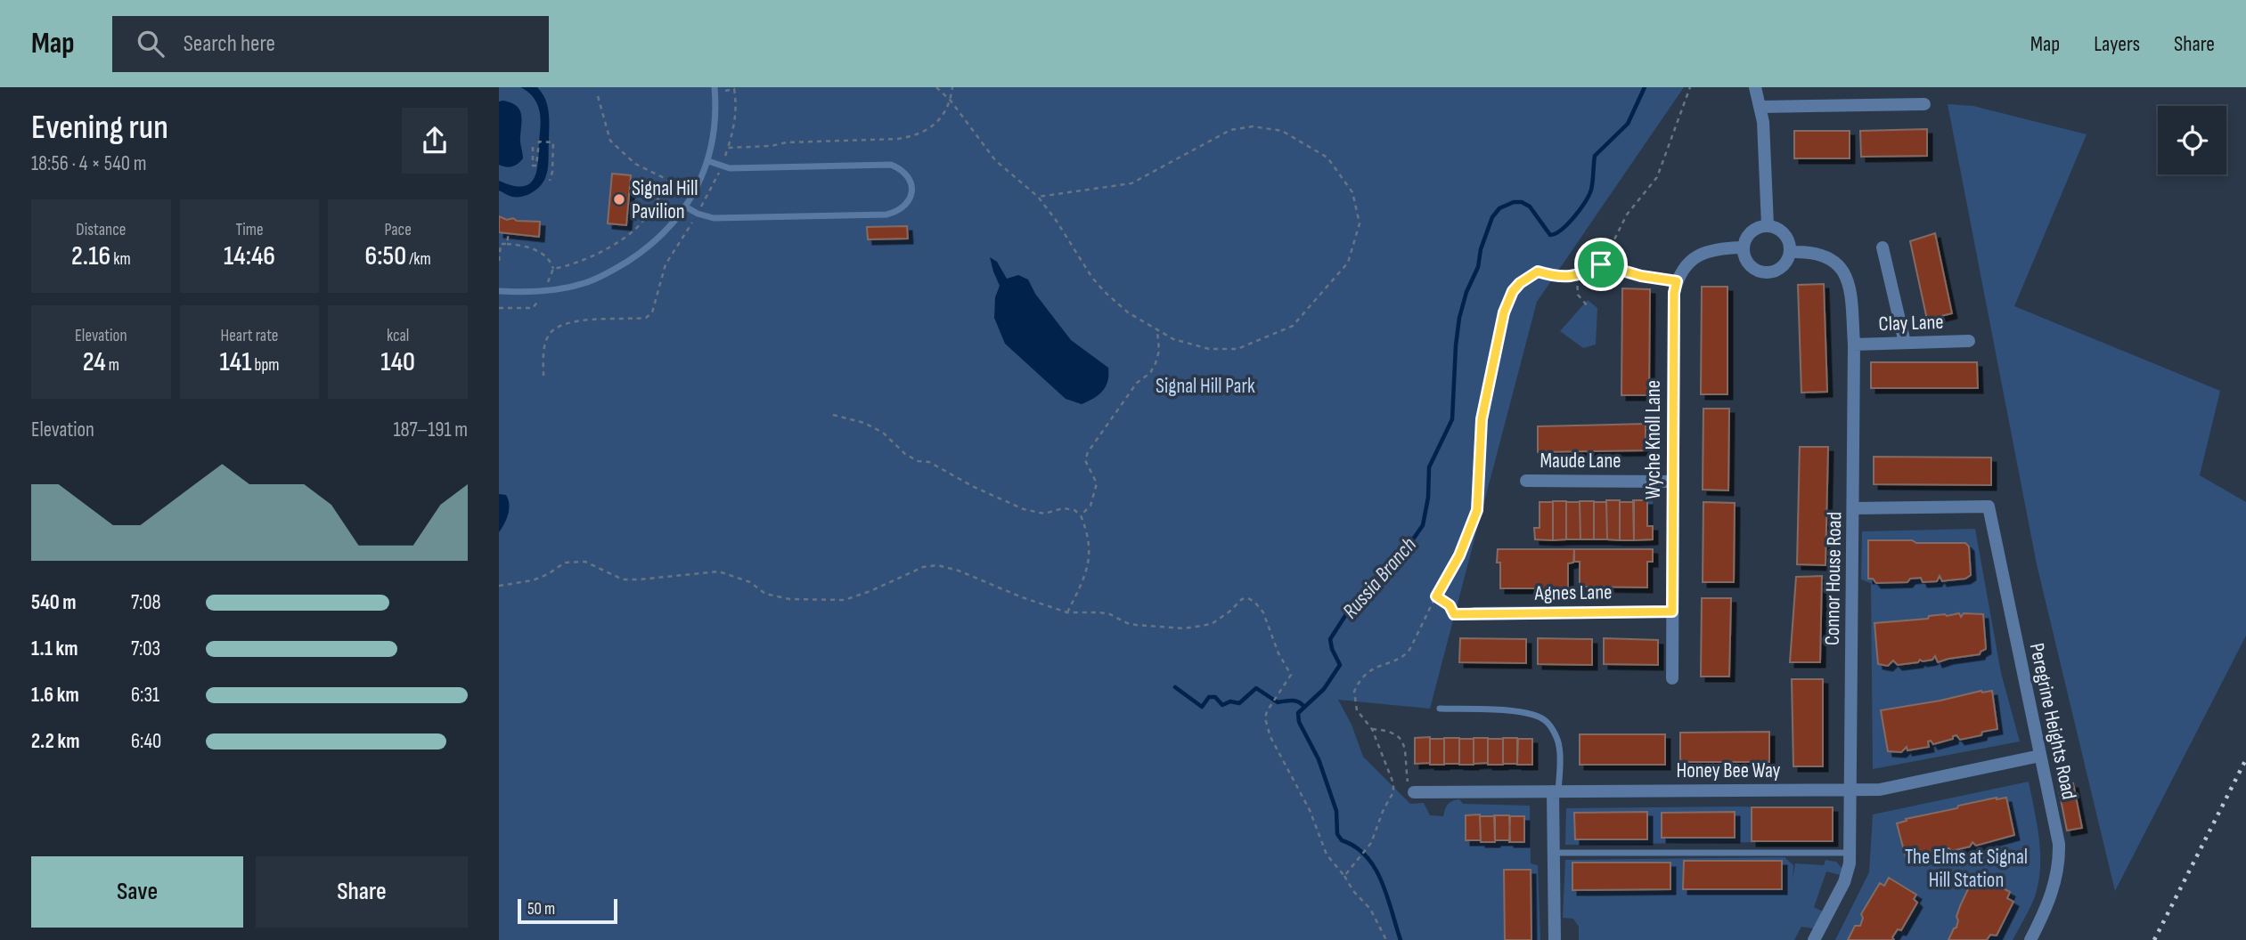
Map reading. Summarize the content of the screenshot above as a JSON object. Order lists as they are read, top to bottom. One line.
{"streets":{"street":["Clay Lane","Wyche Knoll Lane","Maude Lane","Connor House Road","Agnes Lane","Peregrine Heights Road","Honey Bee Way"]},"crossings":[["Clay Lane","Connor House Road"],["Wyche Knoll Lane","Maude Lane"],["Wyche Knoll Lane","Agnes Lane"],["Connor House Road","Peregrine Heights Road"],["Connor House Road","Honey Bee Way"],["Peregrine Heights Road","Honey Bee Way"]],"water":["Russia Branch"],"parks":["Signal Hill Park","The Elms at Signal Hill Station"],"places":["Signal Hill Pavilion"],"scale_bar":"50 m","page":{"header":"Map","search":"Search here","nav":["Map","Layers","Share"],"heading":["Evening run","18:56 · 4 × 540 m"],"stats":[["Distance","2.16 km"],["Time","14:46"],["Pace","6:50 /km"],["Elevation","24 m"],["Heart rate","141 bpm"],["kcal","140"]],"chart":["Elevation","187–191 m"],"list":[{"name":"540 m","note":"7:08"},{"name":"1.1 km","note":"7:03"},{"name":"1.6 km","note":"6:31"},{"name":"2.2 km","note":"6:40"}],"buttons":["Save","Share"],"scale":"50 m"}}
